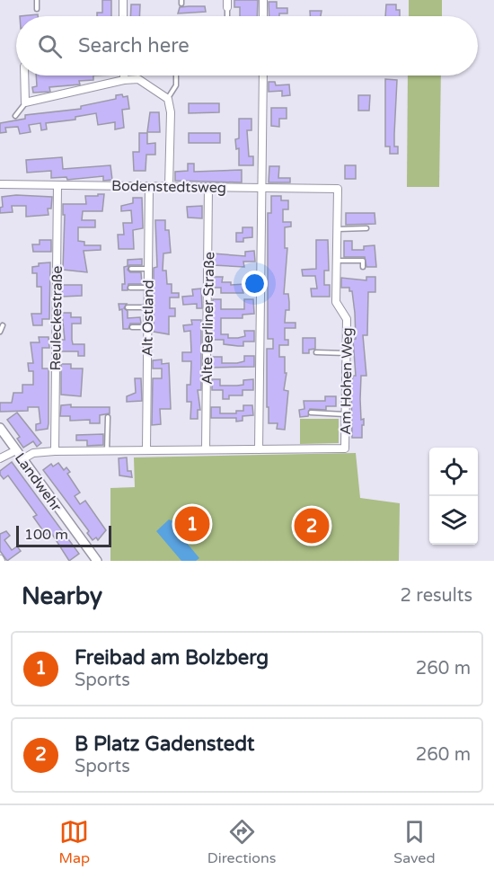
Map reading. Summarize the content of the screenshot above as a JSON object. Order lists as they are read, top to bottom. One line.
{"streets":{"street":["Bodenstedtsweg","Reuleckestraße","Alt Ostland","Alte Berliner Straße","Am Hohen Weg","Landwehr"]},"crossings":[["Bodenstedtsweg","Reuleckestraße"],["Bodenstedtsweg","Alt Ostland"],["Bodenstedtsweg","Alte Berliner Straße"],["Bodenstedtsweg","Am Hohen Weg"]],"scale_bar":"100 m","page":{"search":"Search here","pins":["1","2"],"scale":"100 m","heading":["Nearby","2 results"],"list":[{"mark":"1","name":"Freibad am Bolzberg","note":"Sports","value":"260 m"},{"mark":"2","name":"B Platz Gadenstedt","note":"Sports","value":"260 m"}],"nav":["Map","Directions","Saved"]}}
